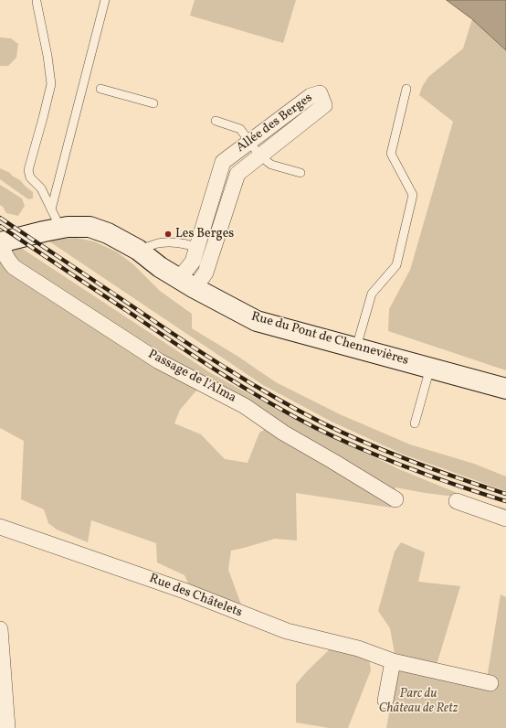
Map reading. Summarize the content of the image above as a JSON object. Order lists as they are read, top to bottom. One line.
{"streets":{"main road":["Rue du Pont de Chennevières"],"street":["Allée des Berges","Passage de l'Alma","Rue des Châtelets"]},"crossings":[["Allée des Berges","Rue du Pont de Chennevières"],["Rue du Pont de Chennevières","Passage de l'Alma"]],"parks":["Parc du Château de Retz"],"places":["Les Berges"]}
